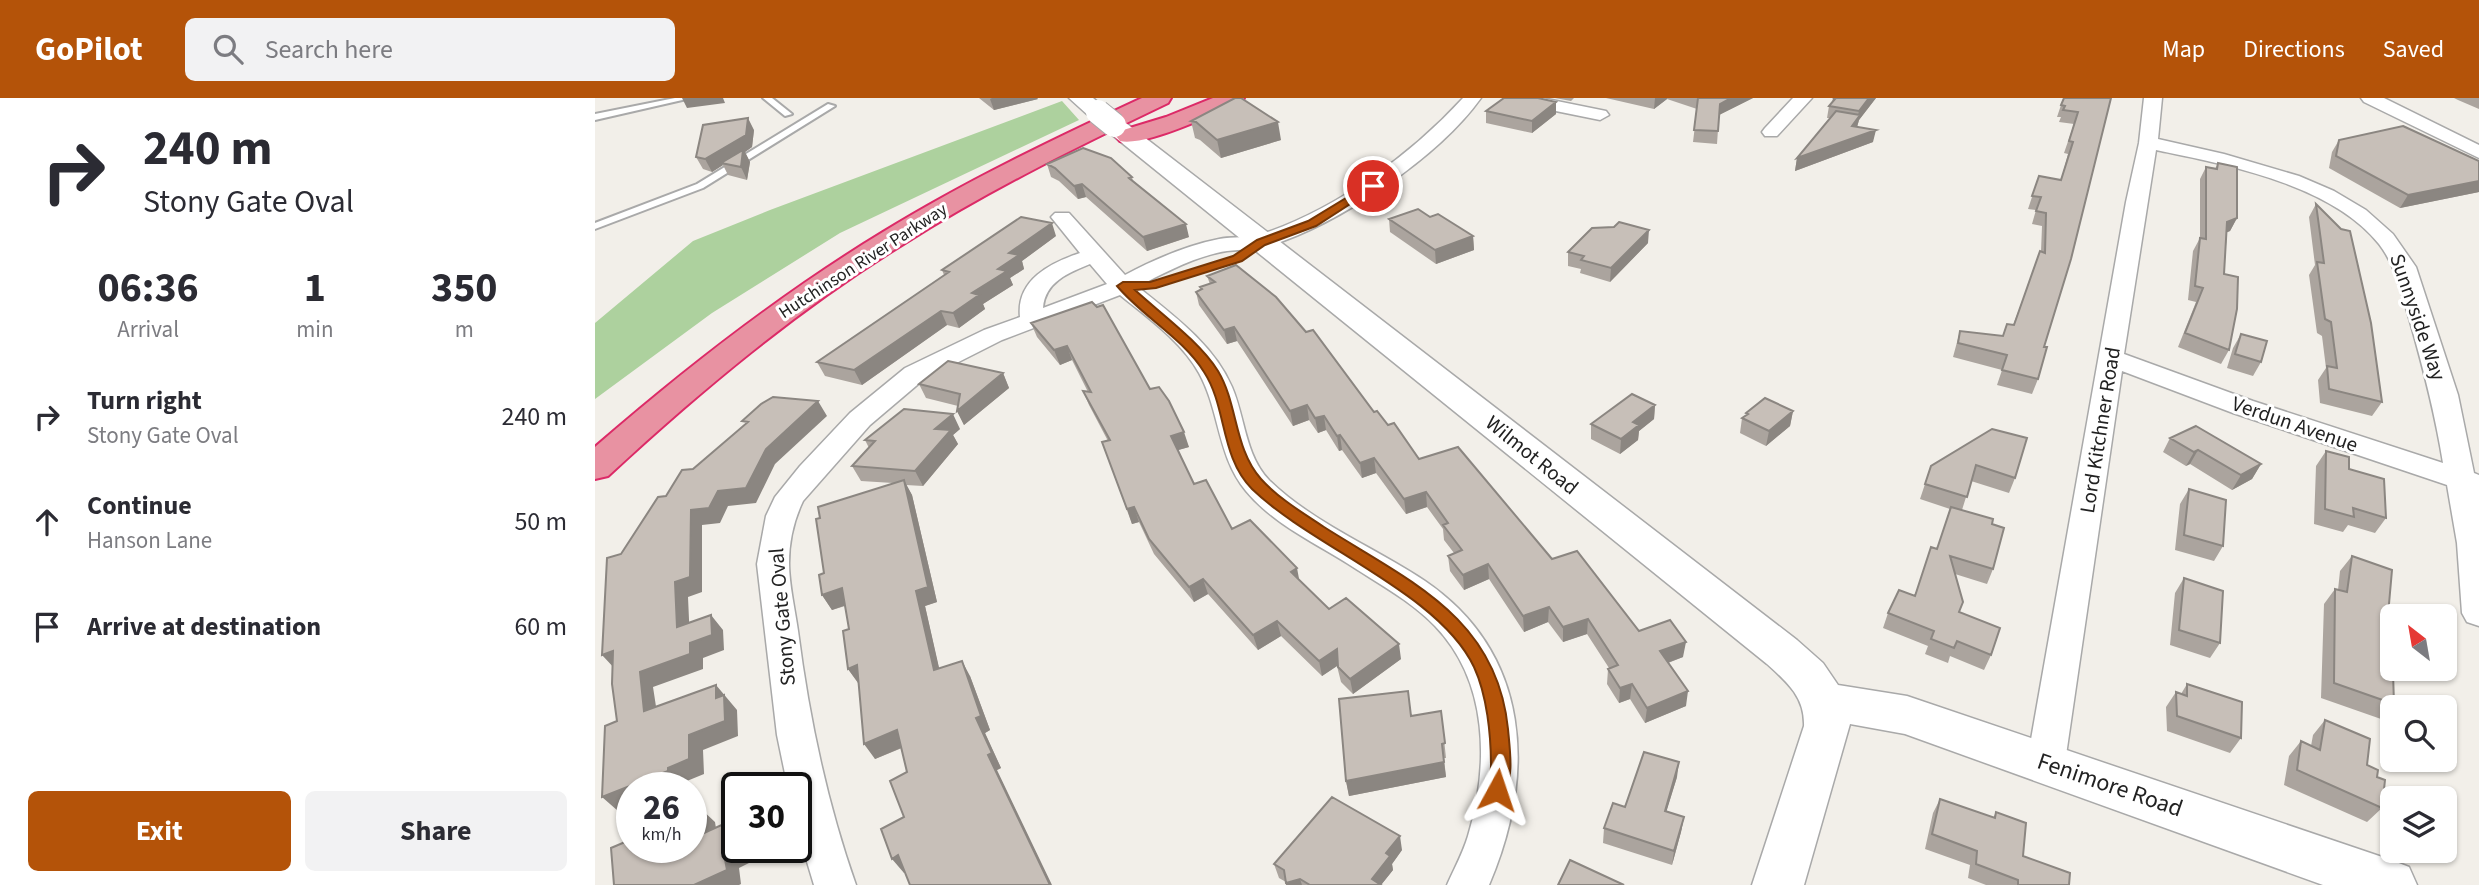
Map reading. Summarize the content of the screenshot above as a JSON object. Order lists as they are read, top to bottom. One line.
{"streets":{"highway":["Hutchinson River Parkway"],"street":["Sunnyside Way","Verdun Avenue","Lord Kitchner Road","Wilmot Road","Stony Gate Oval","Fenimore Road"]},"crossings":[["Sunnyside Way","Verdun Avenue"],["Sunnyside Way","Lord Kitchner Road"],["Verdun Avenue","Lord Kitchner Road"],["Lord Kitchner Road","Fenimore Road"],["Wilmot Road","Stony Gate Oval"],["Wilmot Road","Fenimore Road"]],"north":"top left","page":{"header":"GoPilot","search":"Search here","nav":["Map","Directions","Saved"],"turn":["240 m","Stony Gate Oval"],"eta":["06:36","Arrival","1","min","350","m"],"list":[{"name":"Turn right","note":"Stony Gate Oval","value":"240 m"},{"name":"Continue","note":"Hanson Lane","value":"50 m"},{"name":"Arrive at destination","value":"60 m"}],"speed":"26 km/h","limit":"30","buttons":["Exit","Share"]}}
